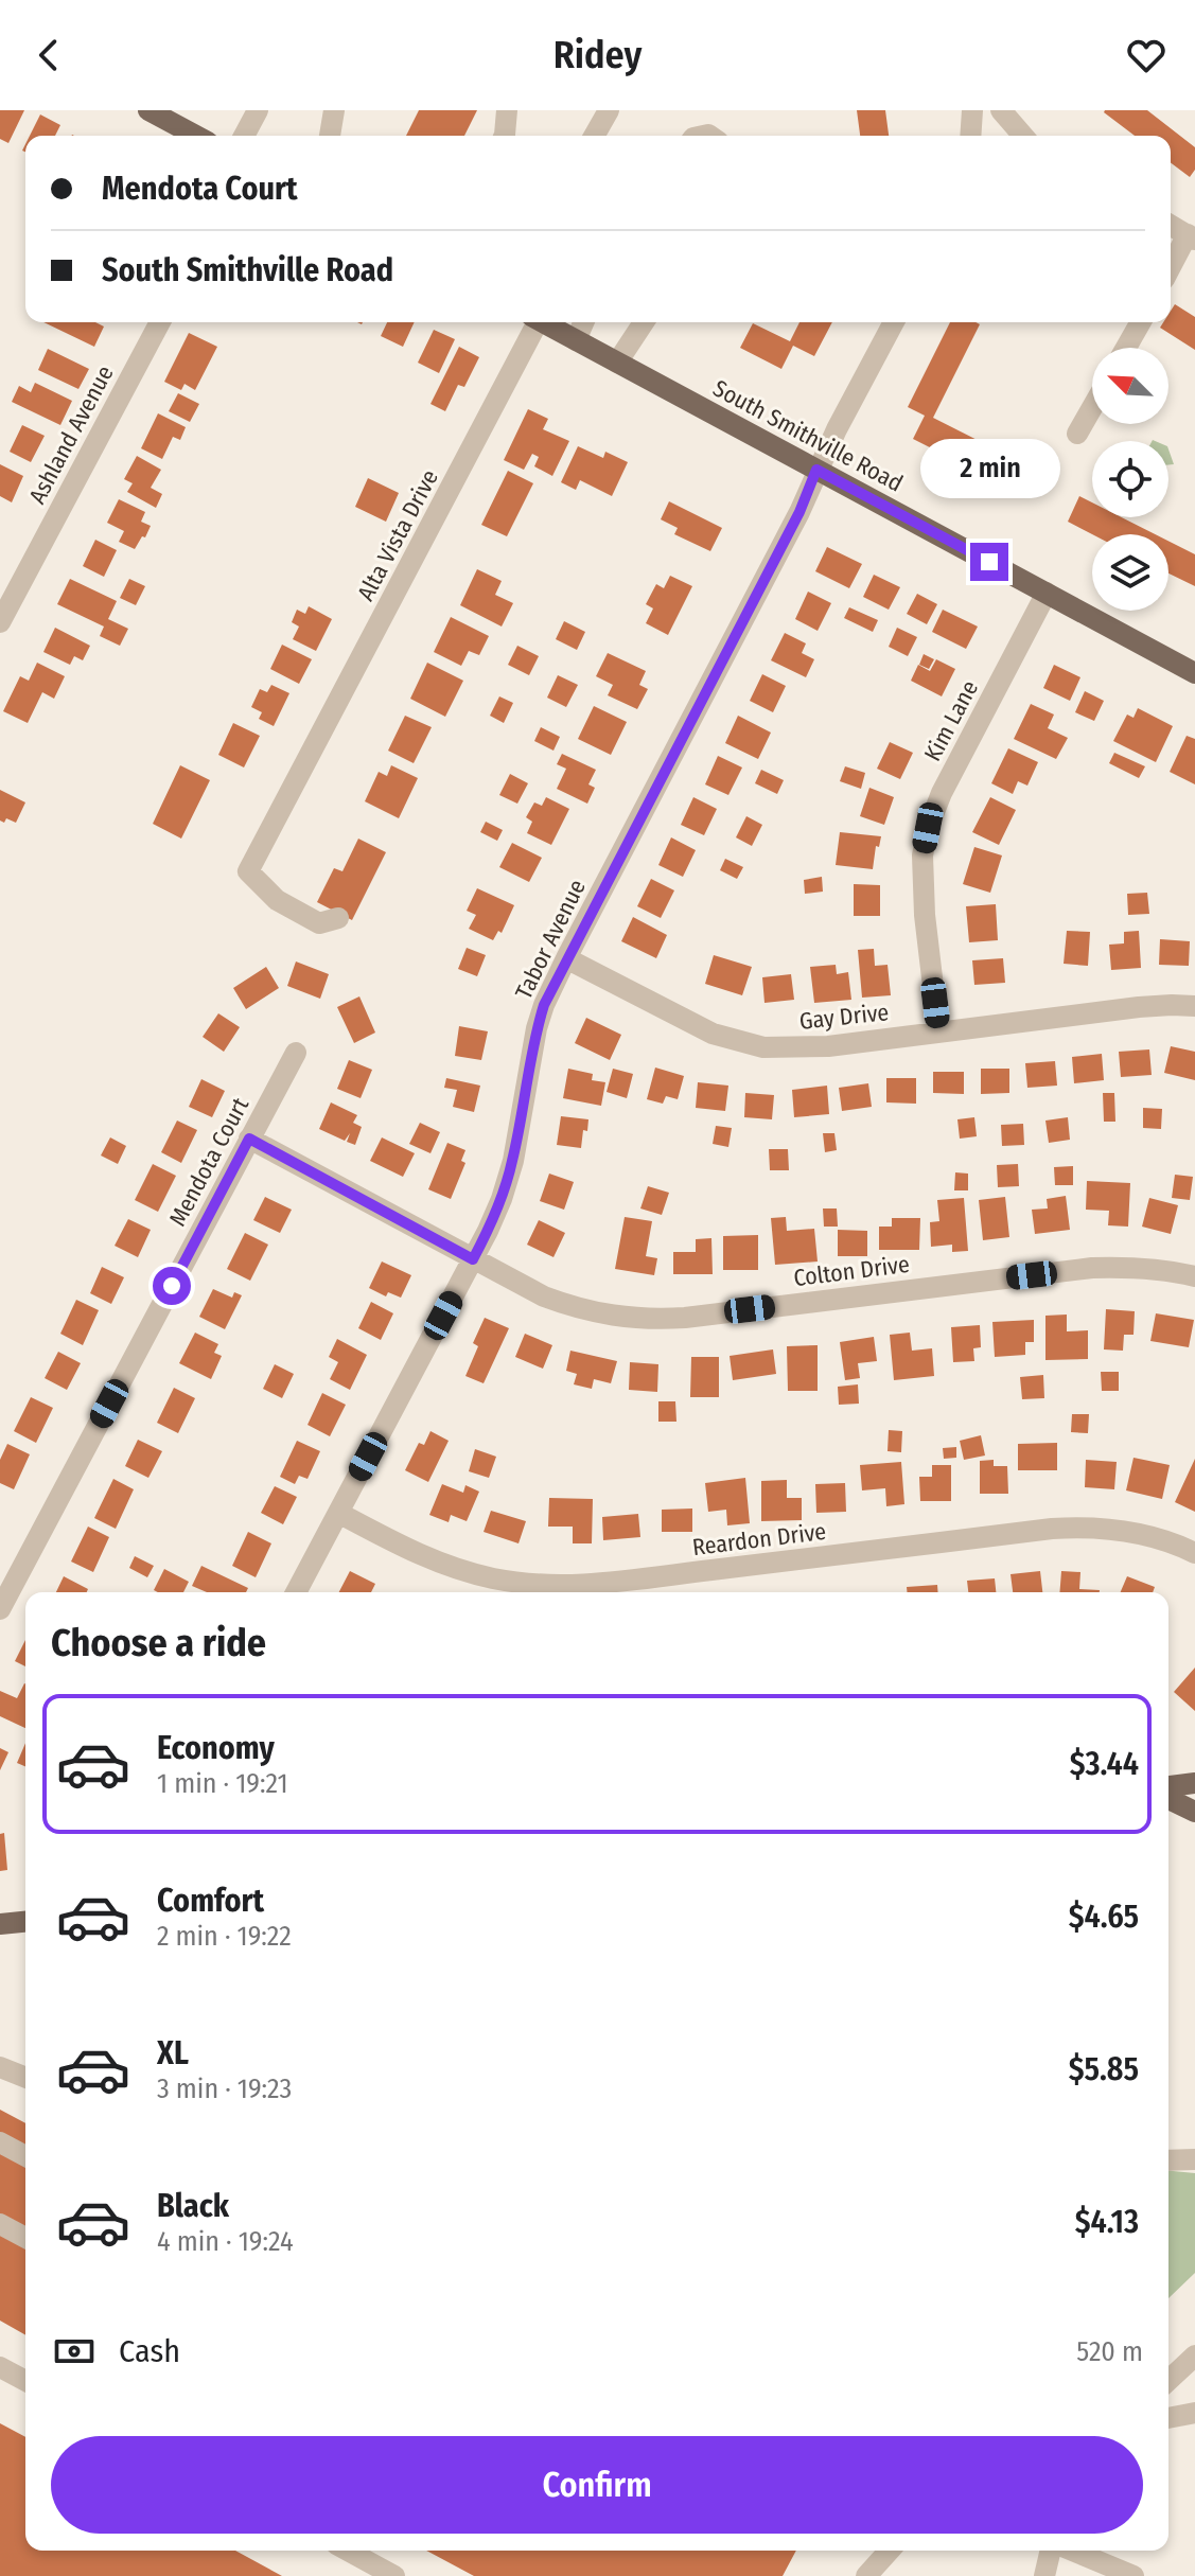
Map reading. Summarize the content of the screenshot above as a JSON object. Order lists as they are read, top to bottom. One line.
{"streets":{"main road":["South Smithville Road"],"street":["Ashland Avenue","Alta Vista Drive","Kim Lane","Tabor Avenue","Gay Drive","Mendota Court","Colton Drive","Reardon Drive"]},"crossings":[["South Smithville Road","Kim Lane"],["South Smithville Road","Tabor Avenue"],["Kim Lane","Gay Drive"],["Tabor Avenue","Gay Drive"],["Tabor Avenue","Colton Drive"],["Tabor Avenue","Reardon Drive"],["Mendota Court","Colton Drive"]],"north":"top left","page":{"header":"Ridey","banner":["Mendota Court","South Smithville Road"],"bubble":"2 min","heading":"Choose a ride","list":[{"name":"Economy","note":"1 min · 19:21","value":"$3.44"},{"name":"Comfort","note":"2 min · 19:22","value":"$4.65"},{"name":"XL","note":"3 min · 19:23","value":"$5.85"},{"name":"Black","note":"4 min · 19:24","value":"$4.13"}],"pay":["Cash","520 m"],"buttons":"Confirm"}}
